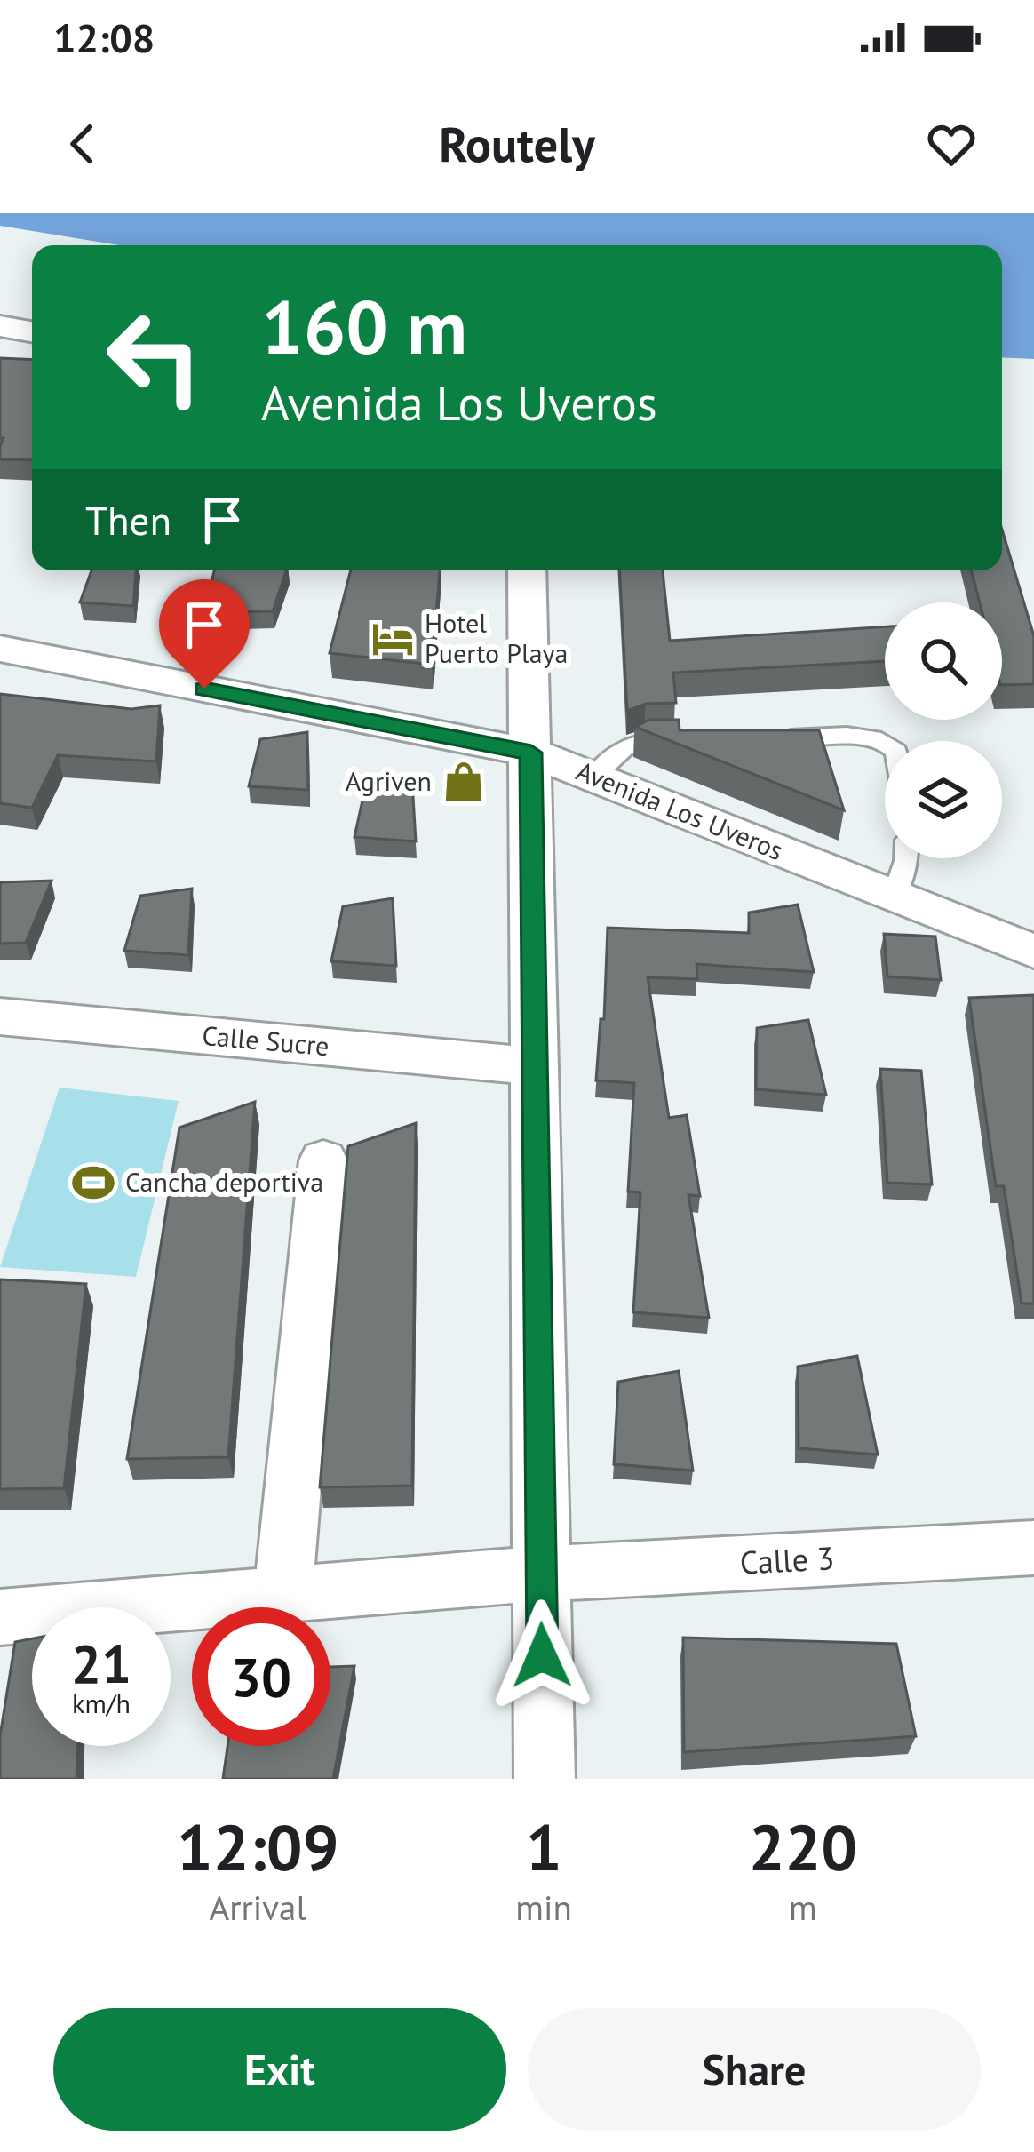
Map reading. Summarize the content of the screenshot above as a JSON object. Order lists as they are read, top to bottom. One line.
{"streets":{"street":["Avenida Los Uveros","Calle Sucre","Calle 3"]},"places":{"hotel":["Hotel Puerto Playa"],"shop":["Agriven"],"sports":["Cancha deportiva"]},"page":{"status":"12:08","header":"Routely","turn":["160 m","Avenida Los Uveros"],"then":"Then","speed":"21 km/h","limit":"30","eta":["12:09","Arrival","1","min","220","m"],"buttons":["Exit","Share"]}}
